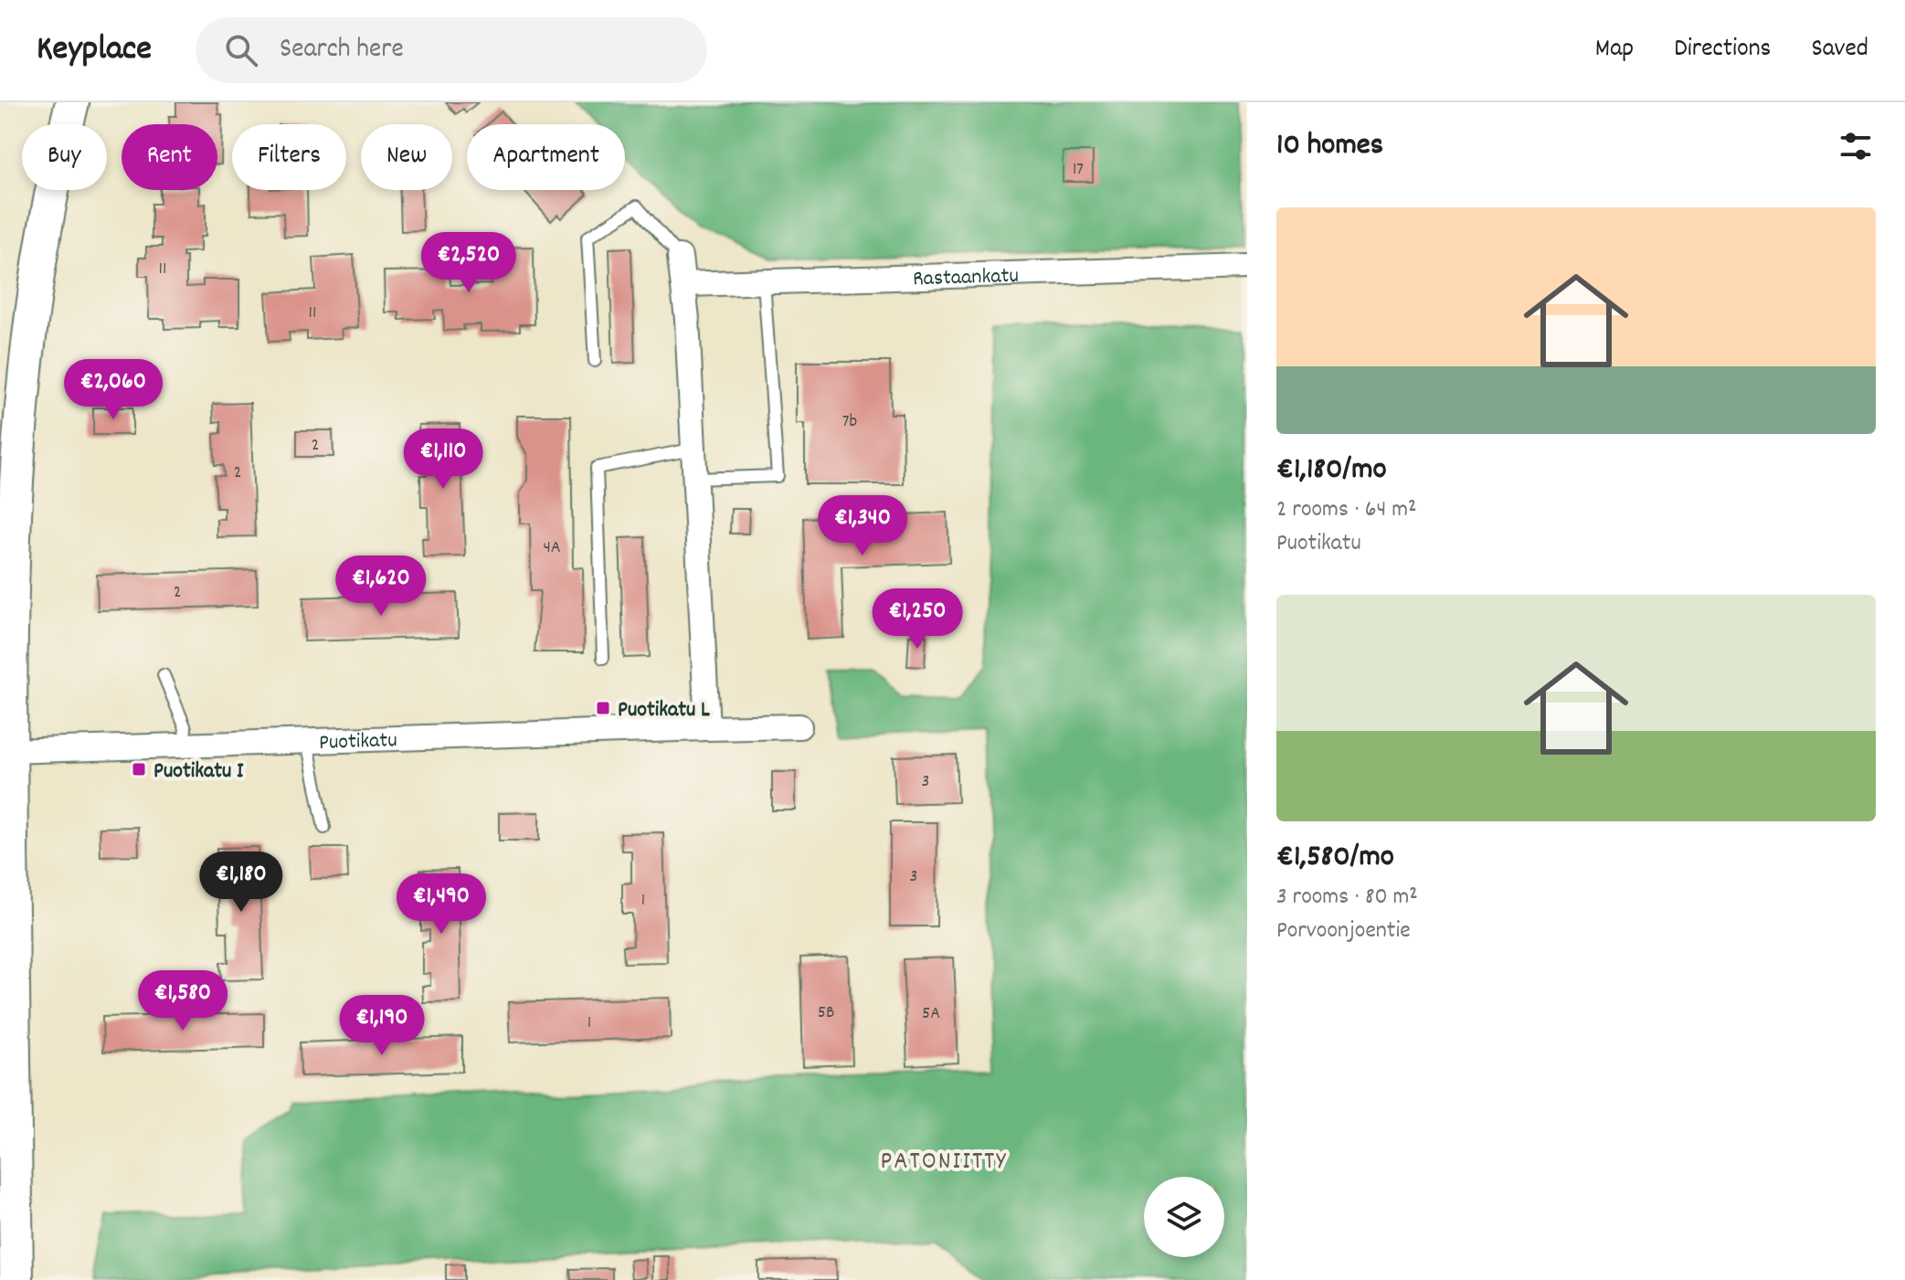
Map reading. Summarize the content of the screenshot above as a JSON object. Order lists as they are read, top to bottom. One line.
{"streets":{"street":["Rastaankatu","Puotikatu"]},"districts":["PATONIITTY"],"places":{"transit":["Puotikatu L","Puotikatu I"]},"house_numbers":["17","11","11","7b","2","2","4A","2","3","3","1","5B","5A","1"],"page":{"header":"Keyplace","search":"Search here","nav":["Map","Directions","Saved"],"heading":"10 homes","chip":["Buy","Rent","Filters","New","Apartment"],"list":[{"name":"€1,180/mo","note":"2 rooms · 64 m² · Puotikatu"},{"name":"€1,580/mo","note":"3 rooms · 80 m² · Porvoonjoentie"}],"price":["€2,520","€2,060","€1,110","€1,340","€1,620","€1,250","€1,180","€1,490","€1,580","€1,190"]}}
